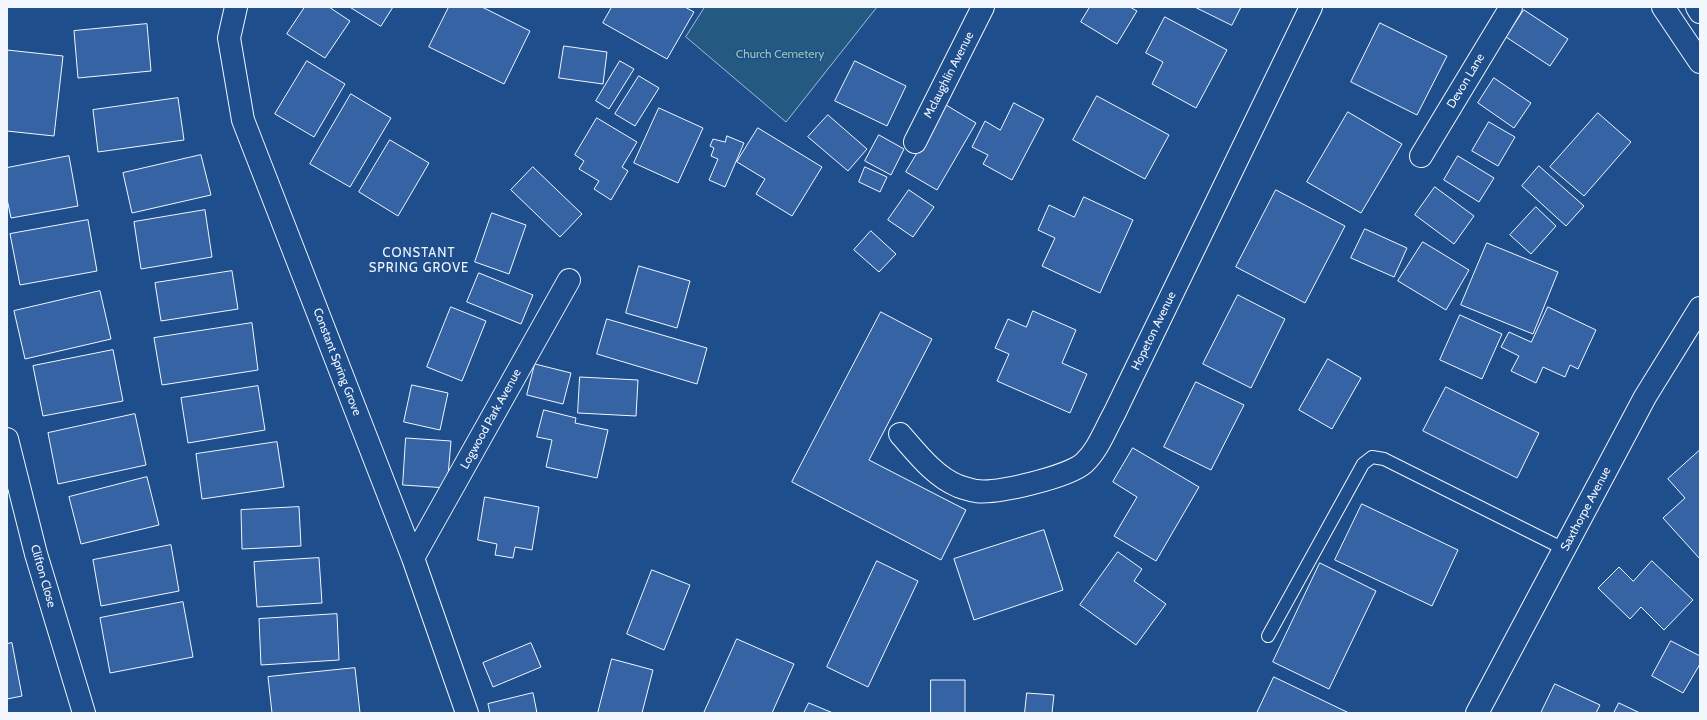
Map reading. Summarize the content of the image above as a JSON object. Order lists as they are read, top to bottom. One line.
{"streets":{"street":["Mclaughlin Avenue","Devon Lane","Hopeton Avenue","Constant Spring Grove","Logwood Park Avenue","Saxthorpe Avenue","Clifton Close"]},"crossings":[["Constant Spring Grove","Logwood Park Avenue"]],"districts":["CONSTANT SPRING GROVE"],"parks":["Church Cemetery"]}
